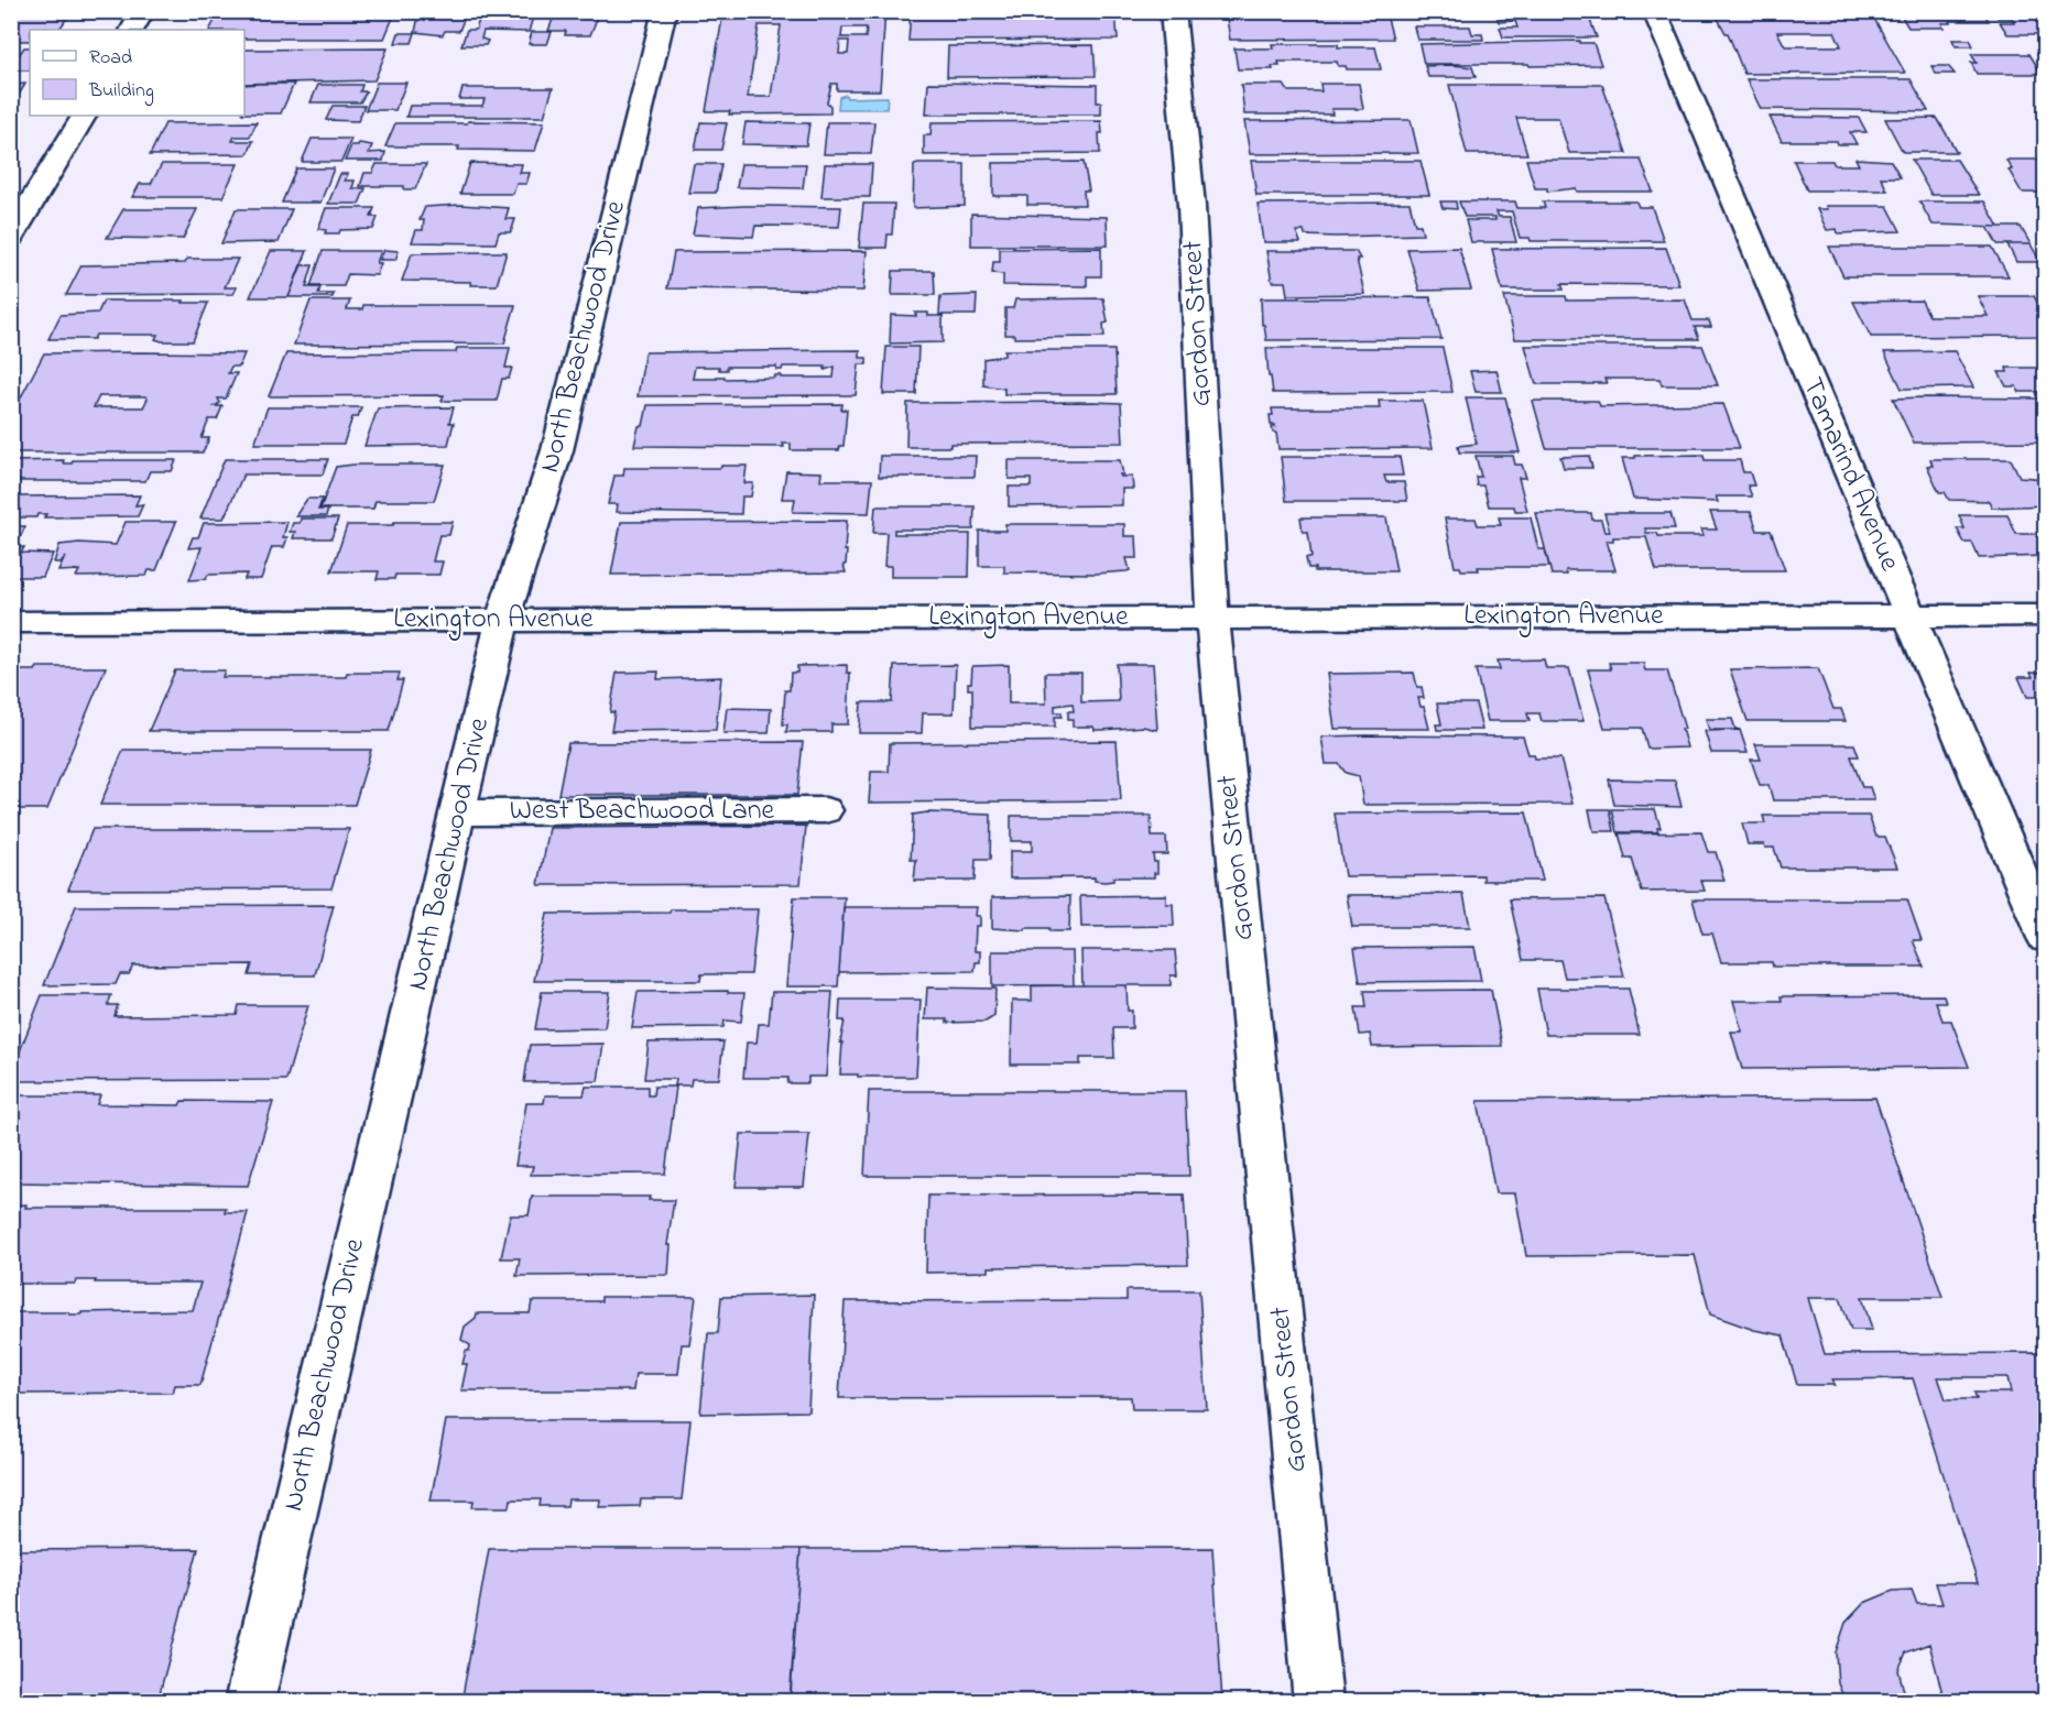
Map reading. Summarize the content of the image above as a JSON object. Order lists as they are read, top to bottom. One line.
{"streets":{"street":["Gordon Street","North Beachwood Drive","Tamarind Avenue","Lexington Avenue","West Beachwood Lane"]},"crossings":[["Gordon Street","Lexington Avenue"],["North Beachwood Drive","Lexington Avenue"],["North Beachwood Drive","West Beachwood Lane"],["Tamarind Avenue","Lexington Avenue"]],"legend":["Road","Building"]}
